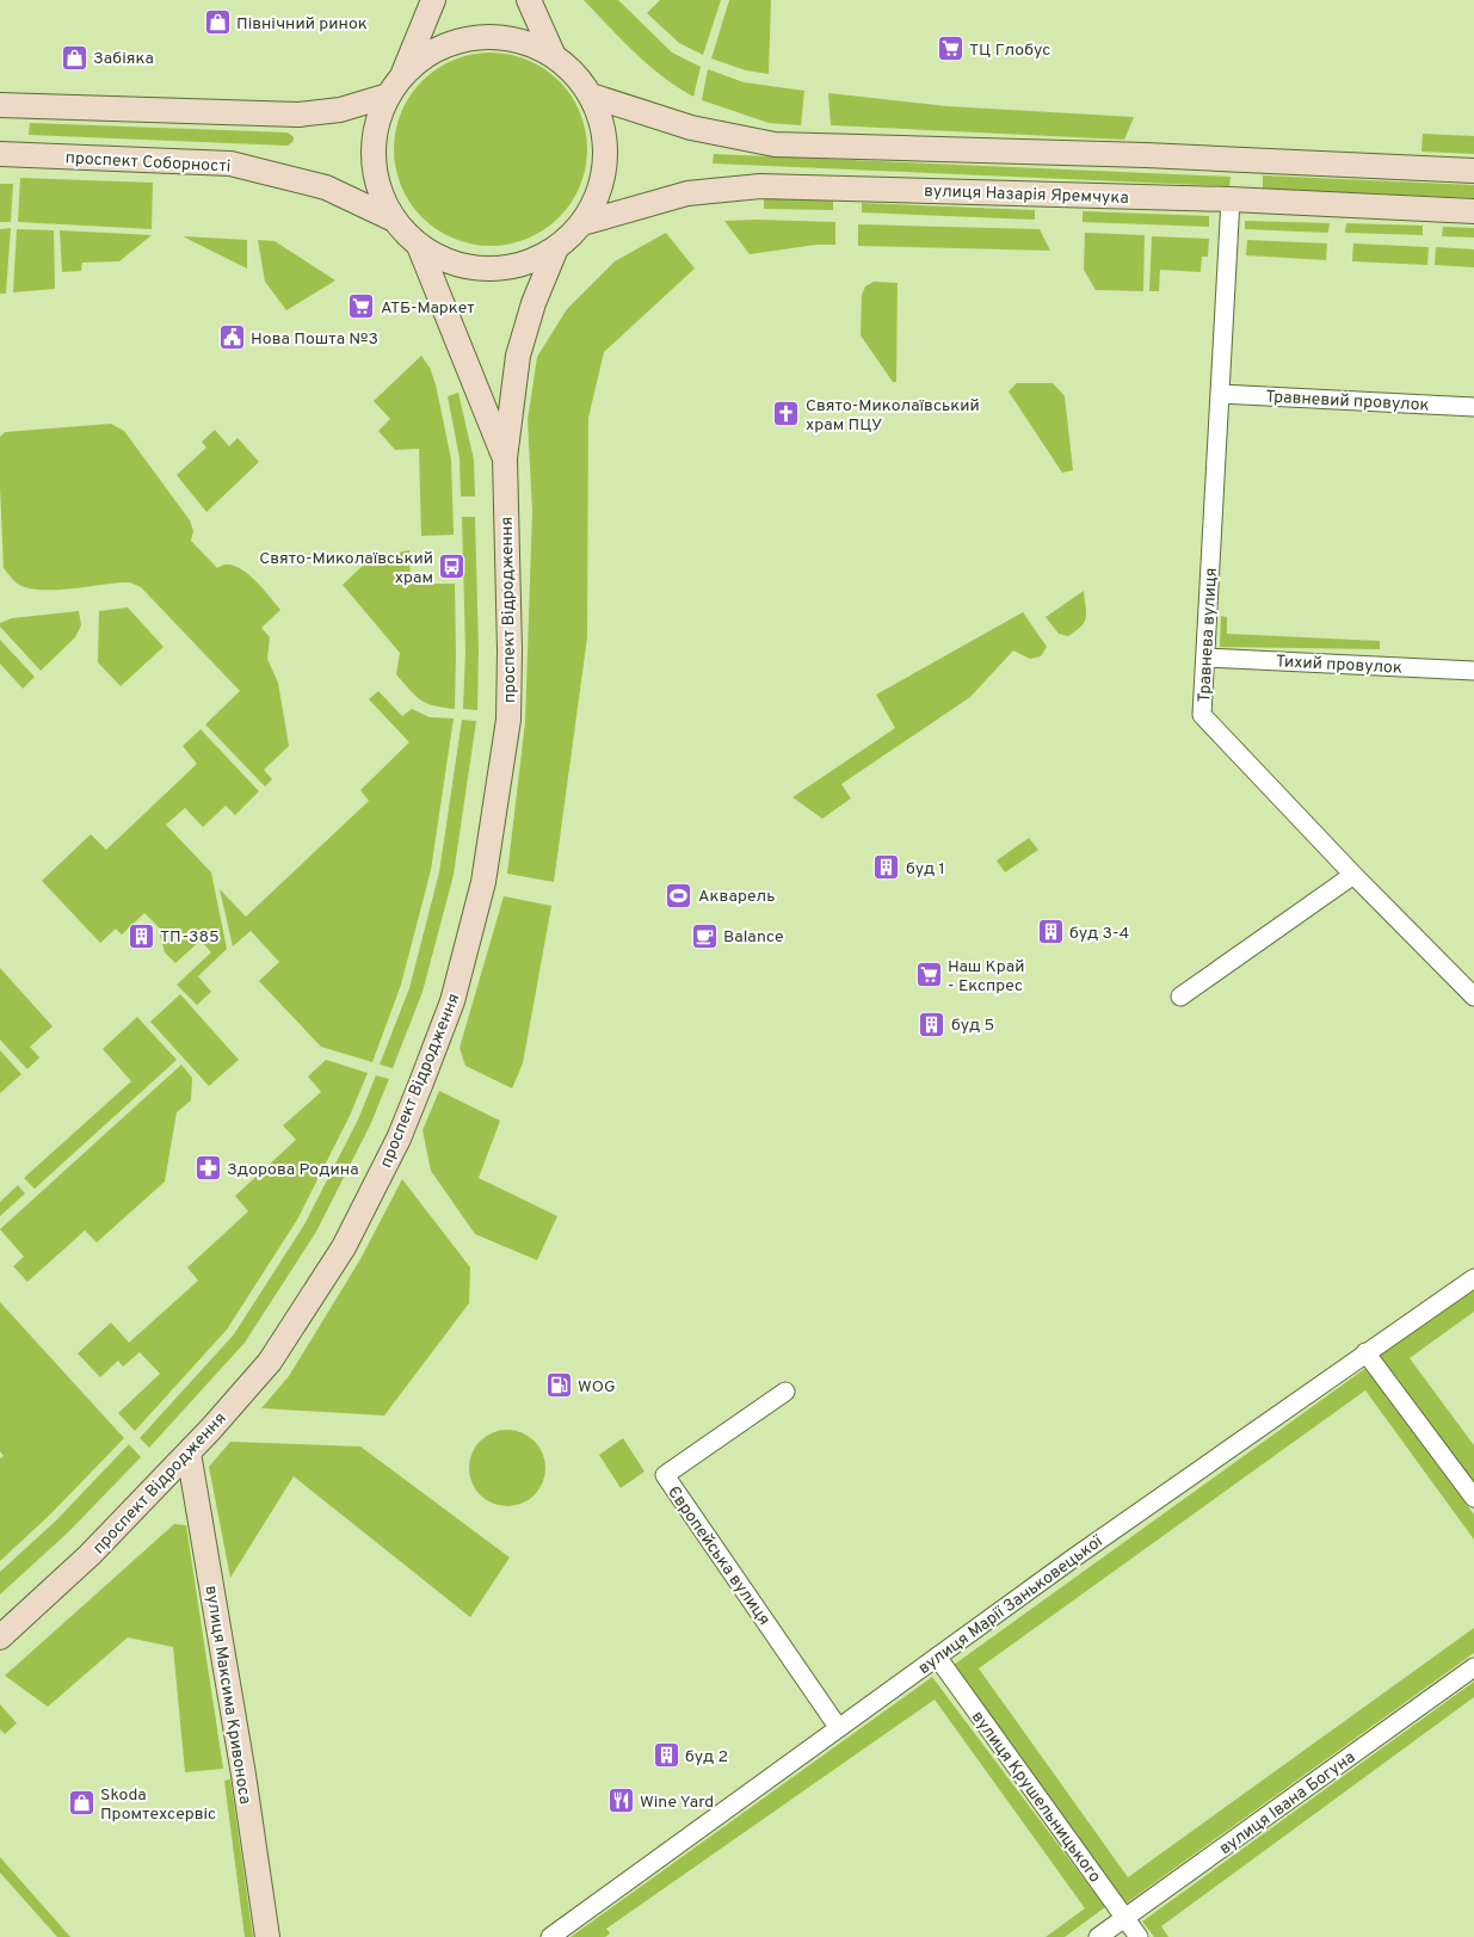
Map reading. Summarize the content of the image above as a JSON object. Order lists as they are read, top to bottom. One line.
{"streets":{"main road":["проспект Соборності","вулиця Назарія Яремчука","проспект Відродження","вулиця Максима Кривоноса"],"street":["Травневий провулок","Травнева вулиця","Тихий провулок","Європейська вулиця","вулиця Марії Заньковецької","вулиця Крушельницького","вулиця Івана Богуна"]},"crossings":[["вулиця Назарія Яремчука","Травнева вулиця"],["Травневий провулок","Травнева вулиця"],["проспект Відродження","вулиця Максима Кривоноса"],["Травнева вулиця","Тихий провулок"],["Європейська вулиця","вулиця Марії Заньковецької"],["вулиця Марії Заньковецької","вулиця Крушельницького"],["вулиця Крушельницького","вулиця Івана Богуна"]],"places":{"shop":["Північний ринок","Забіяка","Skoda Промтехсервіс"],"supermarket":["ТЦ Глобус","АТБ-Маркет","Наш Край - Експрес"],"public building":["Нова Пошта №3"],"church":["Свято-Миколаївський храм ПЦУ"],"bus stop":["Свято-Миколаївський храм"],"building":["буд 1","буд 3-4","ТП-385","буд 5","буд 2"],"sports":["Акварель"],"cafe":["Balance"],"pharmacy":["Здорова Родина"],"fuel station":["WOG"],"restaurant":["Wine Yard"]}}
